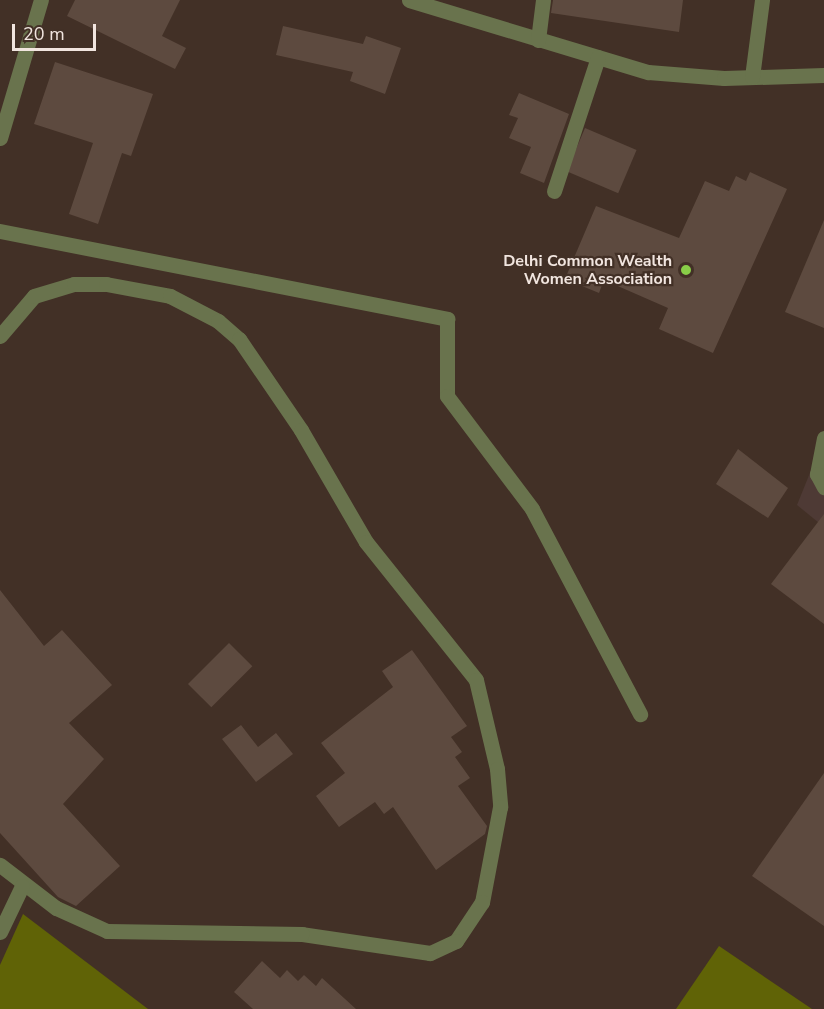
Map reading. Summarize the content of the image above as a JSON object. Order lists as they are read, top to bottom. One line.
{"places":["Delhi Common Wealth Women Association"],"scale_bar":"20 m"}
